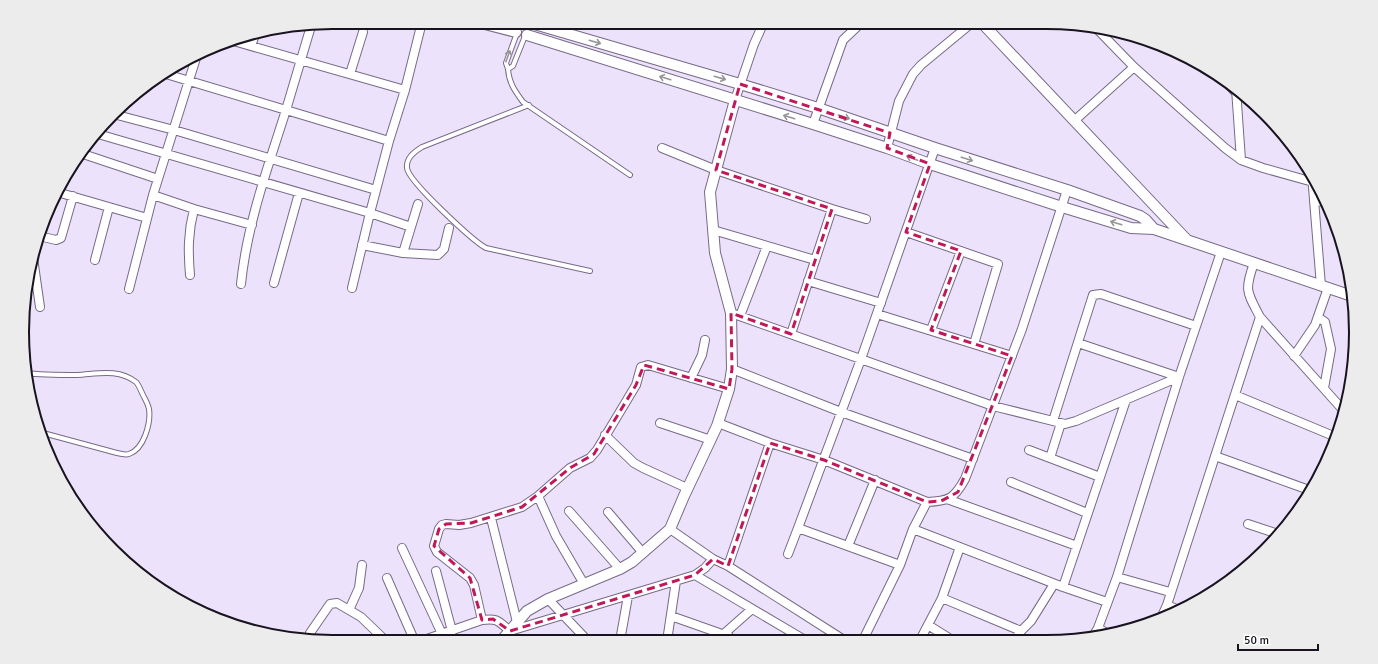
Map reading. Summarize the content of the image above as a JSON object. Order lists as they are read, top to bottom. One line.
{"scale_bar":"50 m"}
